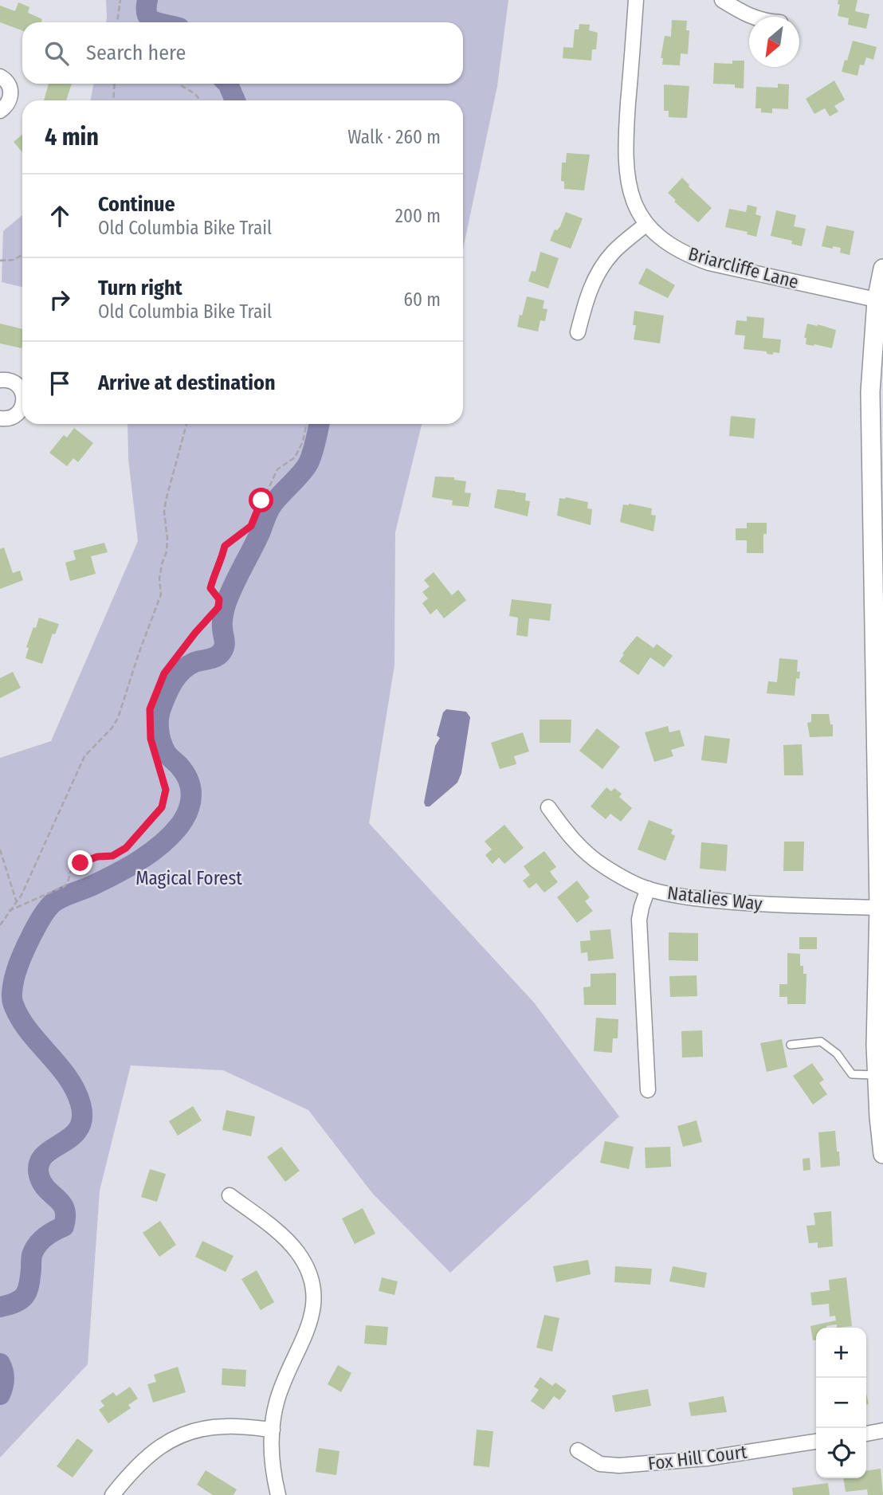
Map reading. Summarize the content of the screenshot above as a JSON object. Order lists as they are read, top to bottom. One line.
{"streets":{"street":["Briarcliffe Lane","Natalies Way","Fox Hill Court"]},"parks":["Magical Forest"],"north":"bottom left","page":{"search":"Search here","heading":["4 min","Walk · 260 m"],"list":[["Continue","Old Columbia Bike Trail","200 m"],["Turn right","Old Columbia Bike Trail","60 m"],"Arrive at destination"],"map_buttons":["+","−"]}}
